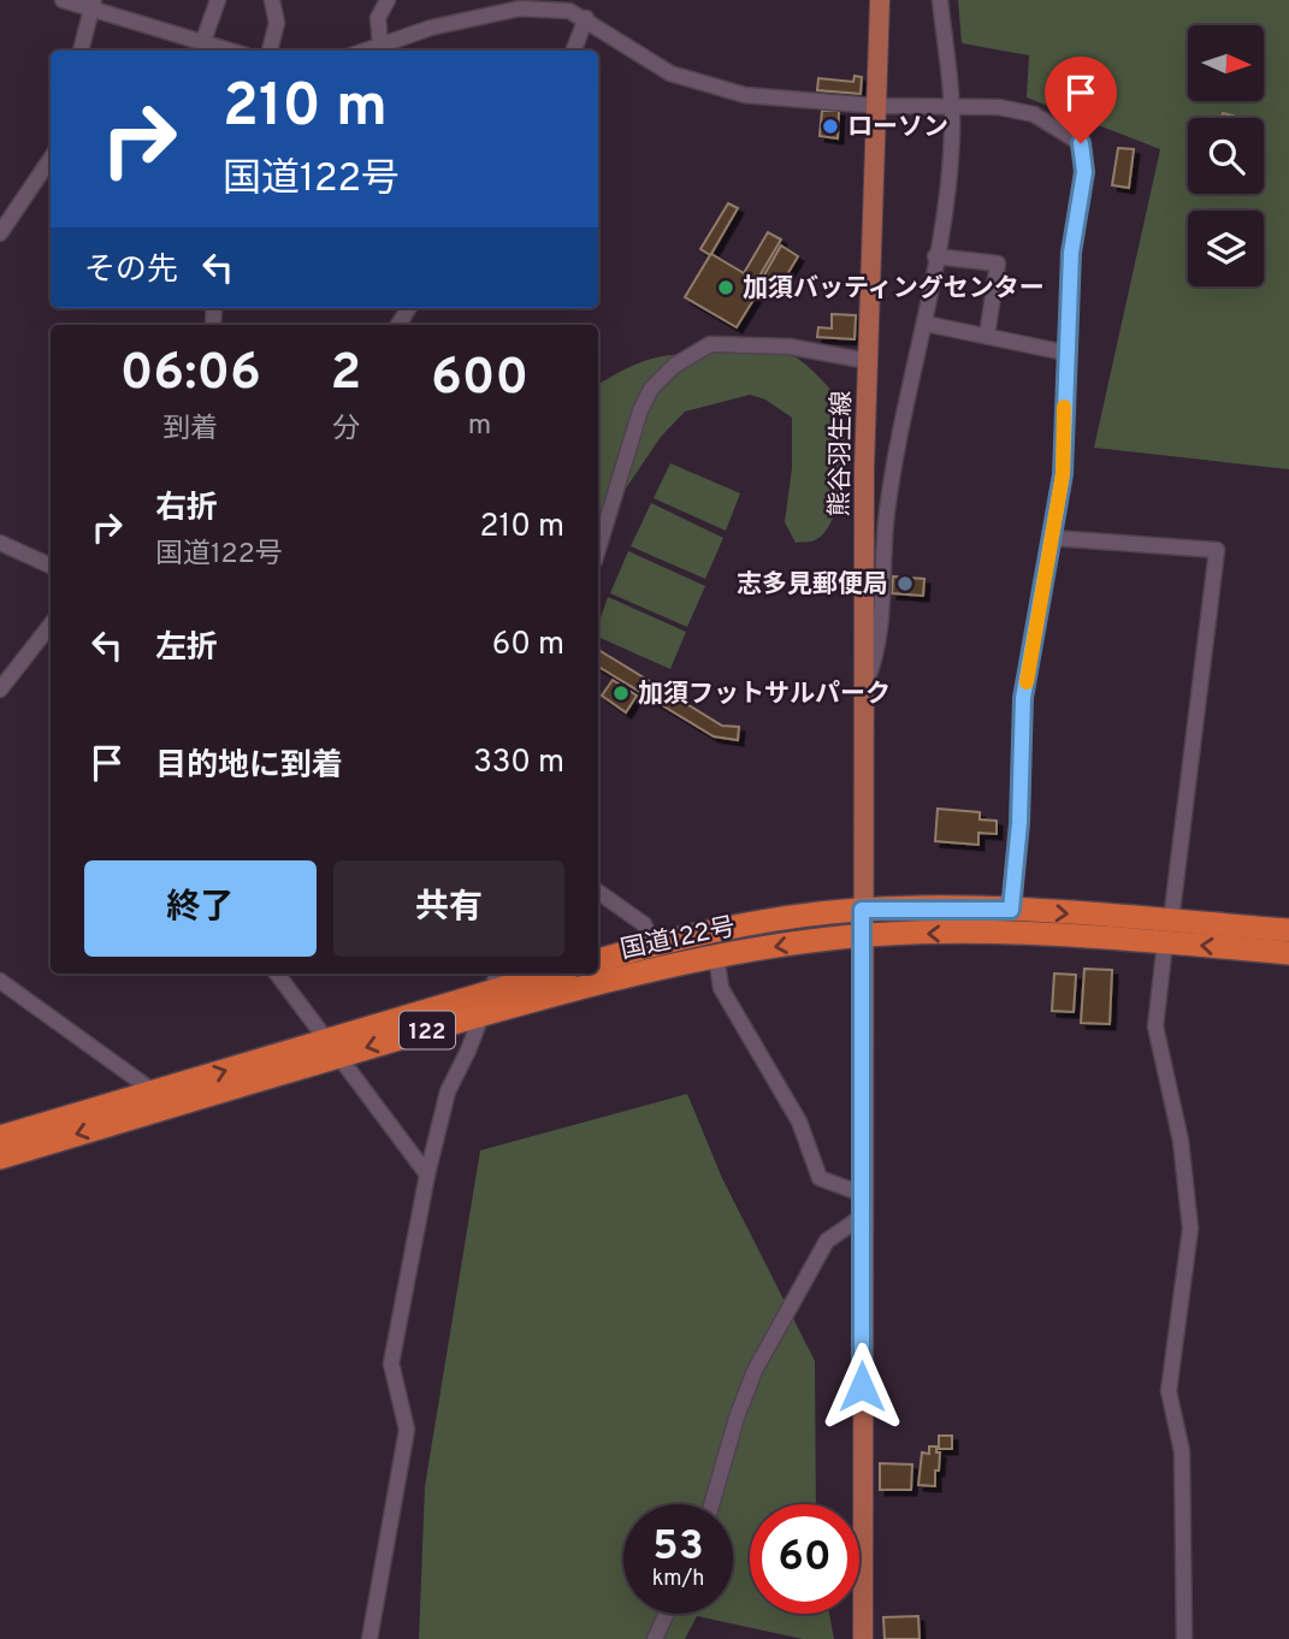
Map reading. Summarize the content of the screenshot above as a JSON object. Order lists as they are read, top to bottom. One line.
{"streets":{"highway":["国道122号","122"],"main road":["熊谷羽生線"]},"crossings":[["熊谷羽生線","国道122号"]],"places":["ローソン","加須バッティングセンター","志多見郵便局","加須フットサルパーク"],"north":"right","page":{"turn":["210 m","国道122号"],"then":"その先","eta":["06:06","到着","2","分","600","m"],"list":[{"name":"右折","note":"国道122号","value":"210 m"},{"name":"左折","value":"60 m"},{"name":"目的地に到着","value":"330 m"}],"buttons":["終了","共有"],"speed":"53 km/h","limit":"60"}}
